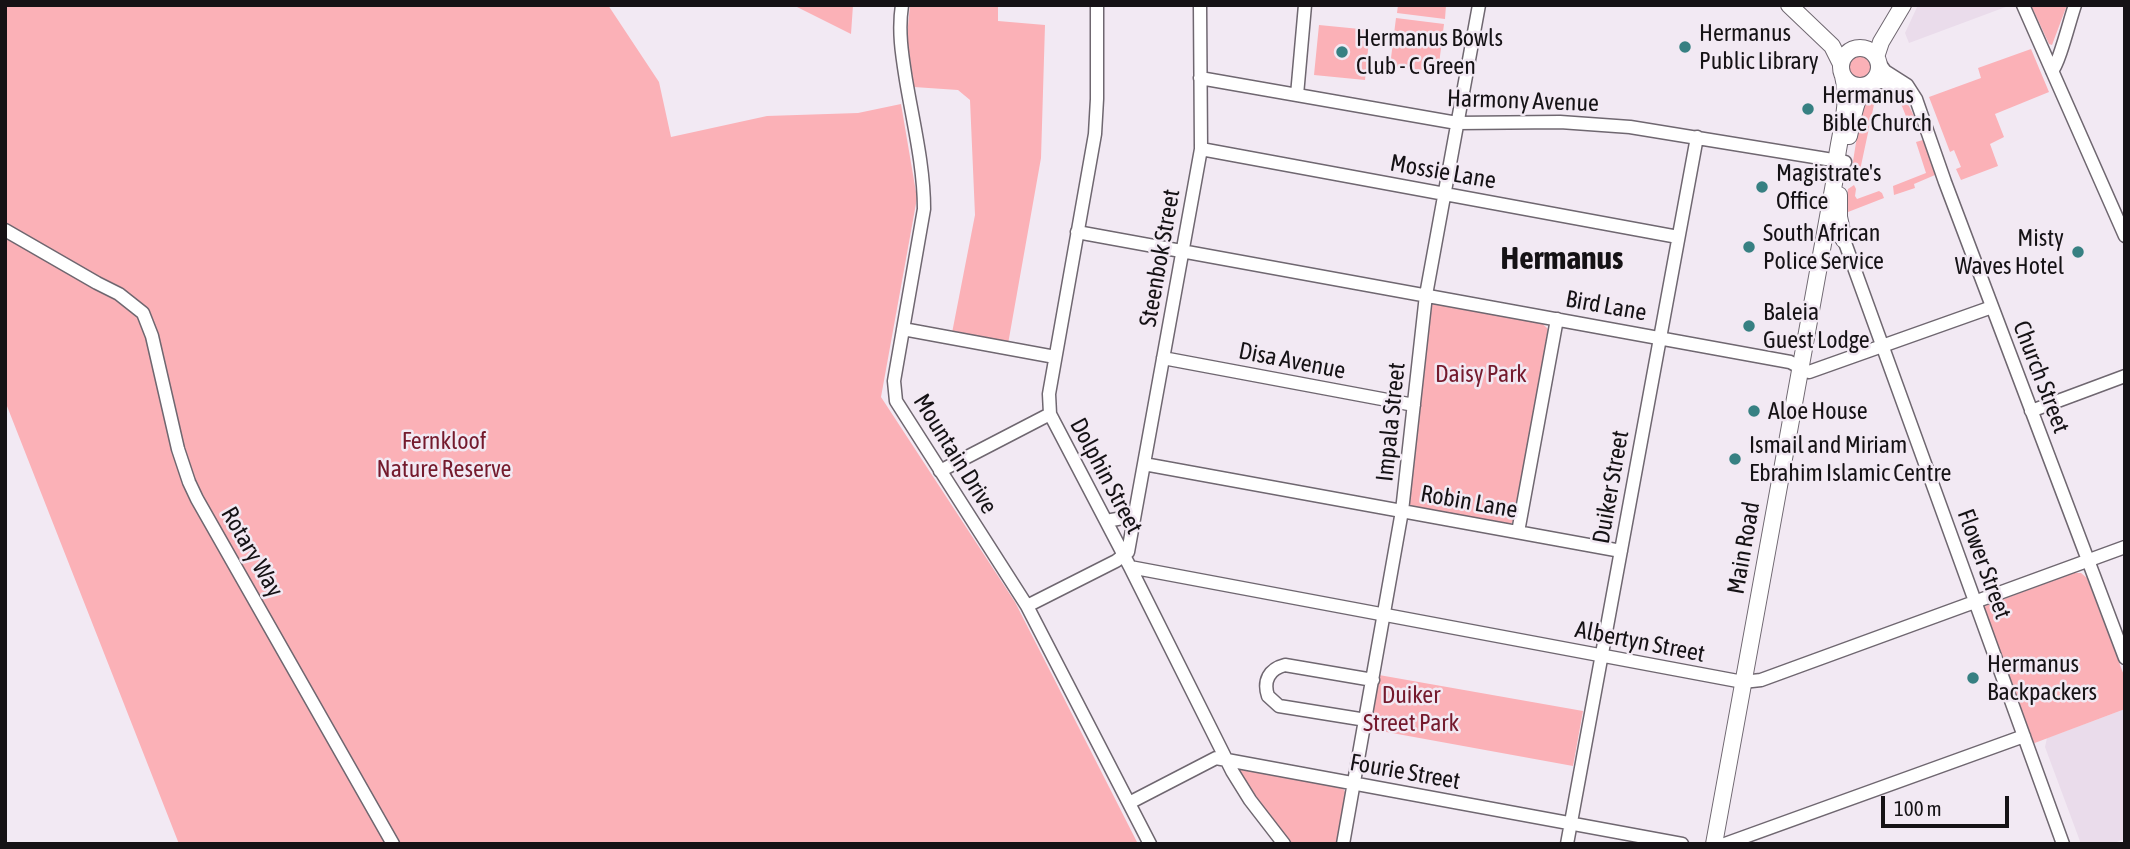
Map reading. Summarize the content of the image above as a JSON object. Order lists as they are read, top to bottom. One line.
{"streets":{"main road":["Main Road"],"street":["Harmony Avenue","Mossie Lane","Steenbok Street","Bird Lane","Disa Avenue","Church Street","Impala Street","Mountain Drive","Dolphin Street","Duiker Street","Robin Lane","Rotary Way","Flower Street","Albertyn Street","Fourie Street"]},"crossings":[["Harmony Avenue","Steenbok Street"],["Harmony Avenue","Impala Street"],["Harmony Avenue","Duiker Street"],["Harmony Avenue","Main Road"],["Mossie Lane","Steenbok Street"],["Mossie Lane","Impala Street"],["Mossie Lane","Duiker Street"],["Steenbok Street","Bird Lane"],["Steenbok Street","Disa Avenue"],["Steenbok Street","Dolphin Street"],["Steenbok Street","Robin Lane"],["Bird Lane","Church Street"],["Bird Lane","Impala Street"],["Bird Lane","Dolphin Street"],["Bird Lane","Duiker Street"],["Bird Lane","Main Road"],["Bird Lane","Flower Street"],["Disa Avenue","Impala Street"],["Church Street","Main Road"],["Church Street","Albertyn Street"],["Impala Street","Robin Lane"],["Impala Street","Albertyn Street"],["Impala Street","Fourie Street"],["Mountain Drive","Fourie Street"],["Dolphin Street","Albertyn Street"],["Dolphin Street","Fourie Street"],["Duiker Street","Robin Lane"],["Duiker Street","Albertyn Street"],["Duiker Street","Fourie Street"],["Main Road","Albertyn Street"],["Flower Street","Albertyn Street"]],"districts":["Hermanus"],"parks":["Daisy Park","Fernkloof Nature Reserve","Duiker Street Park"],"places":["Hermanus Public Library","Hermanus Bowls Club - C Green","Hermanus Bible Church","Magistrate's Office","South African Police Service","Misty Waves Hotel","Baleia Guest Lodge","Aloe House","Ismail and Miriam Ebrahim Islamic Centre","Hermanus Backpackers"],"scale_bar":"100 m"}
